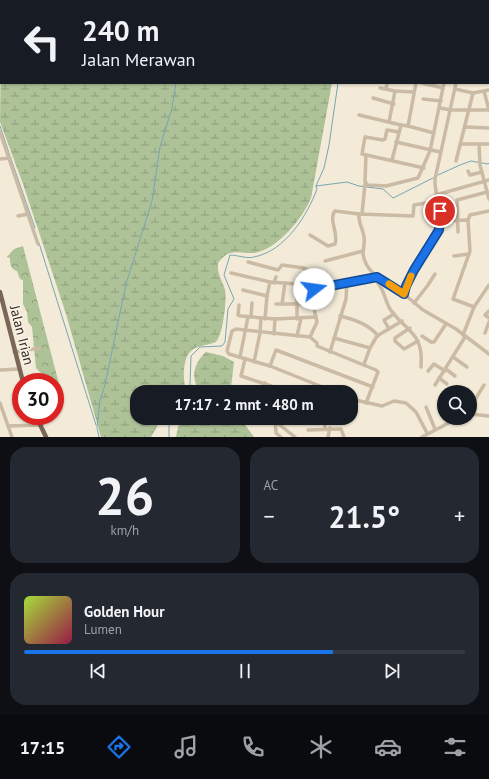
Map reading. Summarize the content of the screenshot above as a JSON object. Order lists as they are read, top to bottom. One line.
{"streets":{"main road":["Jalan Irian"]},"page":{"turn":["240 m","Jalan Merawan"],"limit":"30","trip":"17:17 · 2 mnt · 480 m","tile":[["26","km/h"],"AC"],"heat":["−","21.5°","+"],"song":["Golden Hour","Lumen"],"tabs":"17:15"}}
